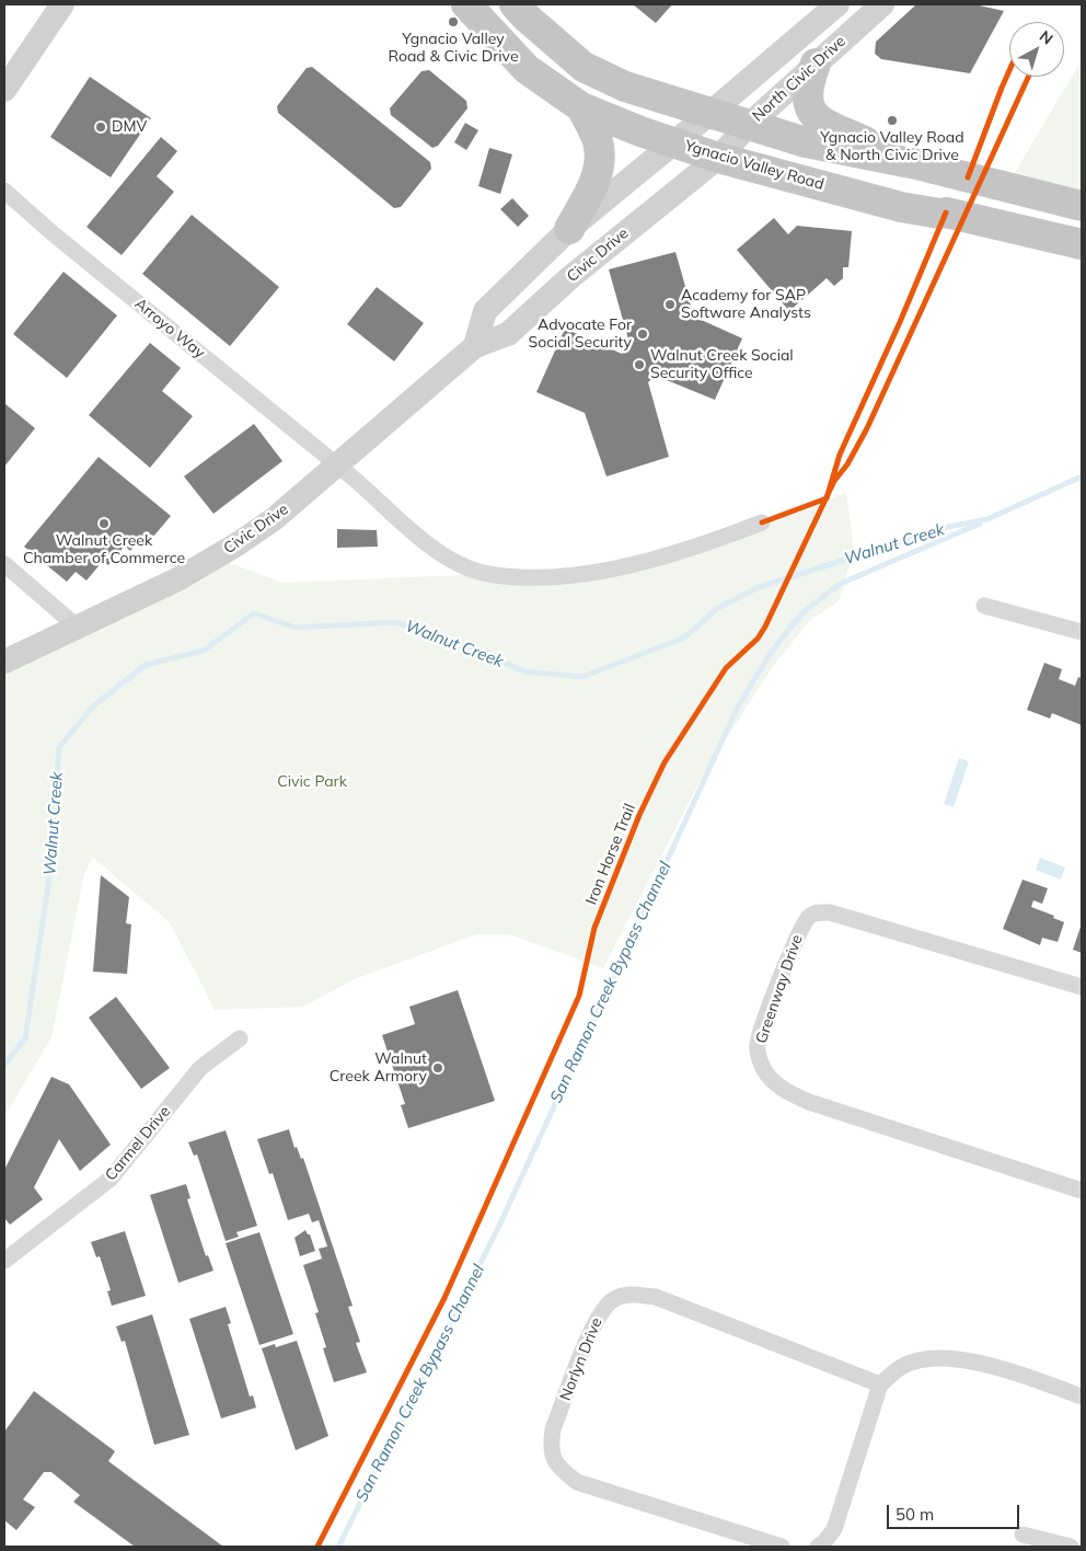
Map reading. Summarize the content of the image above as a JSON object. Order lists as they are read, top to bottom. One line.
{"streets":{"highway":["Ygnacio Valley Road"],"main road":["North Civic Drive","Civic Drive"],"street":["Arroyo Way","Greenway Drive","Carmel Drive","Norlyn Drive"],"cycle path":["Iron Horse Trail"]},"crossings":[["North Civic Drive","Ygnacio Valley Road"],["North Civic Drive","Civic Drive"],["Ygnacio Valley Road","Civic Drive"],["Civic Drive","Arroyo Way"]],"water":["Walnut Creek","San Ramon Creek Bypass Channel"],"parks":["Civic Park"],"places":["Ygnacio Valley Road & Civic Drive","Ygnacio Valley Road & North Civic Drive","DMV","Academy for SAP Software Analysts","Advocate For Social Security","Walnut Creek Social Security Office","Walnut Creek Chamber of Commerce","Walnut Creek Armory"],"scale_bar":"50 m","north":"top right"}
